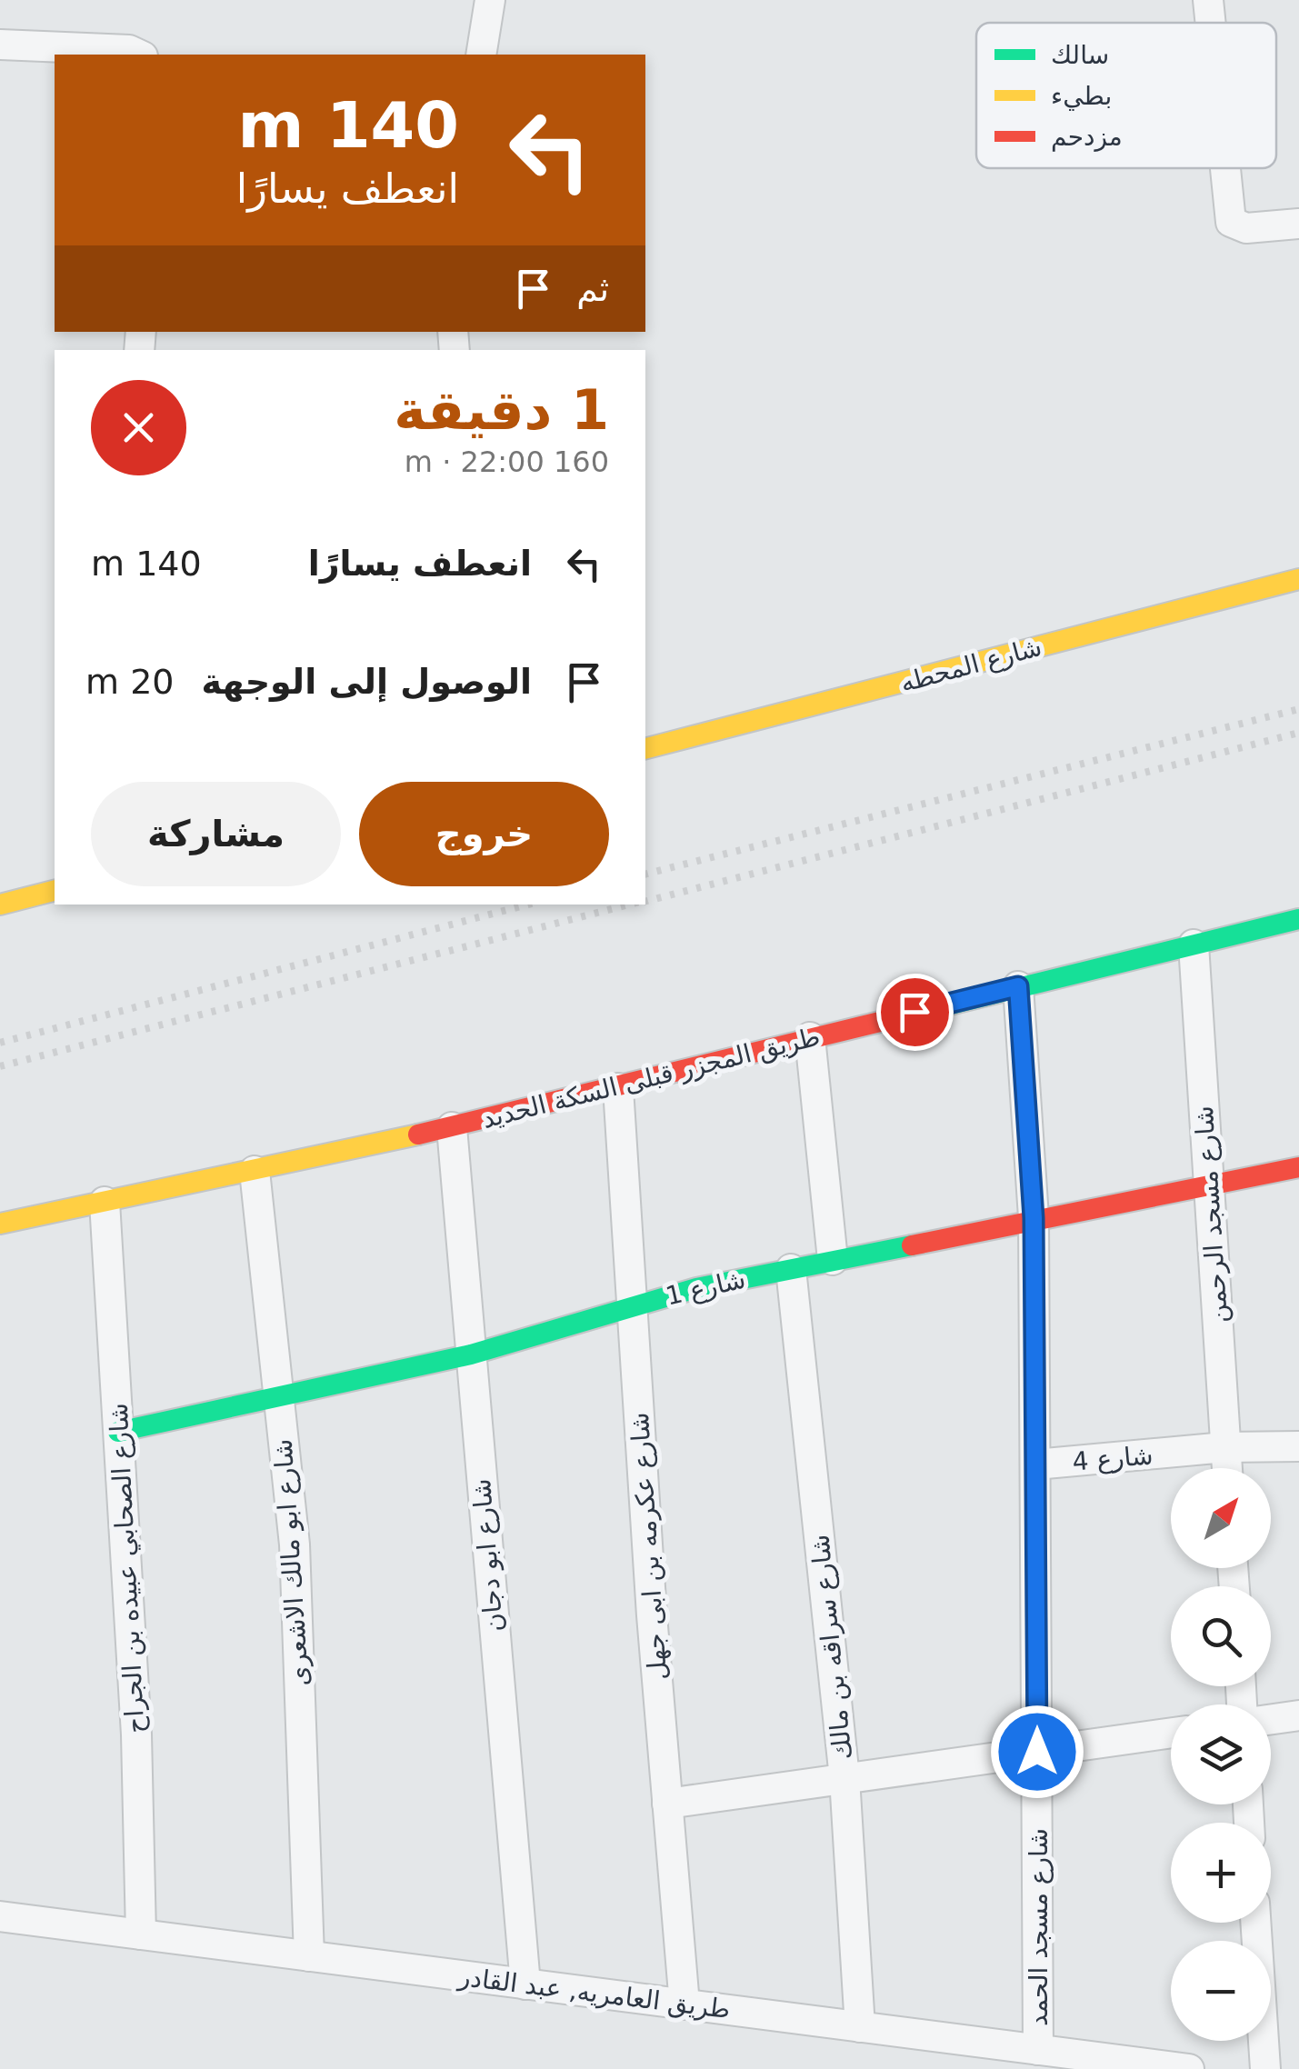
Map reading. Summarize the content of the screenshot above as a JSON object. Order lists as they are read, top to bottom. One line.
{"streets":{"street":["شارع المحطه","طريق المجزر قبلى السكة الحديد","شارع مسجد الرحمن","شارع 1","شارع 4","شارع عكرمه بن ابى جهل","شارع ابو دجان","شارع ابو مالك الاشعرى","شارع الصحابي عبيده بن الجراح","شارع سراقه بن مالك","شارع مسجد الحمد","طريق العامريه, عبد القادر"]},"crossings":[["طريق المجزر قبلى السكة الحديد","شارع مسجد الرحمن"],["طريق المجزر قبلى السكة الحديد","شارع عكرمه بن ابى جهل"],["طريق المجزر قبلى السكة الحديد","شارع ابو دجان"],["طريق المجزر قبلى السكة الحديد","شارع ابو مالك الاشعرى"],["طريق المجزر قبلى السكة الحديد","شارع الصحابي عبيده بن الجراح"],["طريق المجزر قبلى السكة الحديد","شارع مسجد الحمد"],["شارع مسجد الرحمن","شارع 1"],["شارع مسجد الرحمن","شارع 4"],["شارع 1","شارع عكرمه بن ابى جهل"],["شارع 1","شارع ابو دجان"],["شارع 1","شارع ابو مالك الاشعرى"],["شارع 1","شارع الصحابي عبيده بن الجراح"],["شارع 1","شارع سراقه بن مالك"],["شارع 1","شارع مسجد الحمد"],["شارع 4","شارع مسجد الحمد"],["شارع عكرمه بن ابى جهل","طريق العامريه, عبد القادر"],["شارع ابو دجان","طريق العامريه, عبد القادر"],["شارع ابو مالك الاشعرى","طريق العامريه, عبد القادر"],["شارع الصحابي عبيده بن الجراح","طريق العامريه, عبد القادر"],["شارع سراقه بن مالك","طريق العامريه, عبد القادر"],["شارع مسجد الحمد","طريق العامريه, عبد القادر"]],"legend":["سالك","بطيء","مزدحم"],"north":"top right","page":{"turn":["140 m","انعطف يسارًا"],"then":"ثم","heading":["1 دقيقة","160 m · 22:00"],"list":[{"name":"انعطف يسارًا","value":"140 m"},{"name":"الوصول إلى الوجهة","value":"20 m"}],"buttons":["خروج","مشاركة"],"map_buttons":["+","−"]}}
